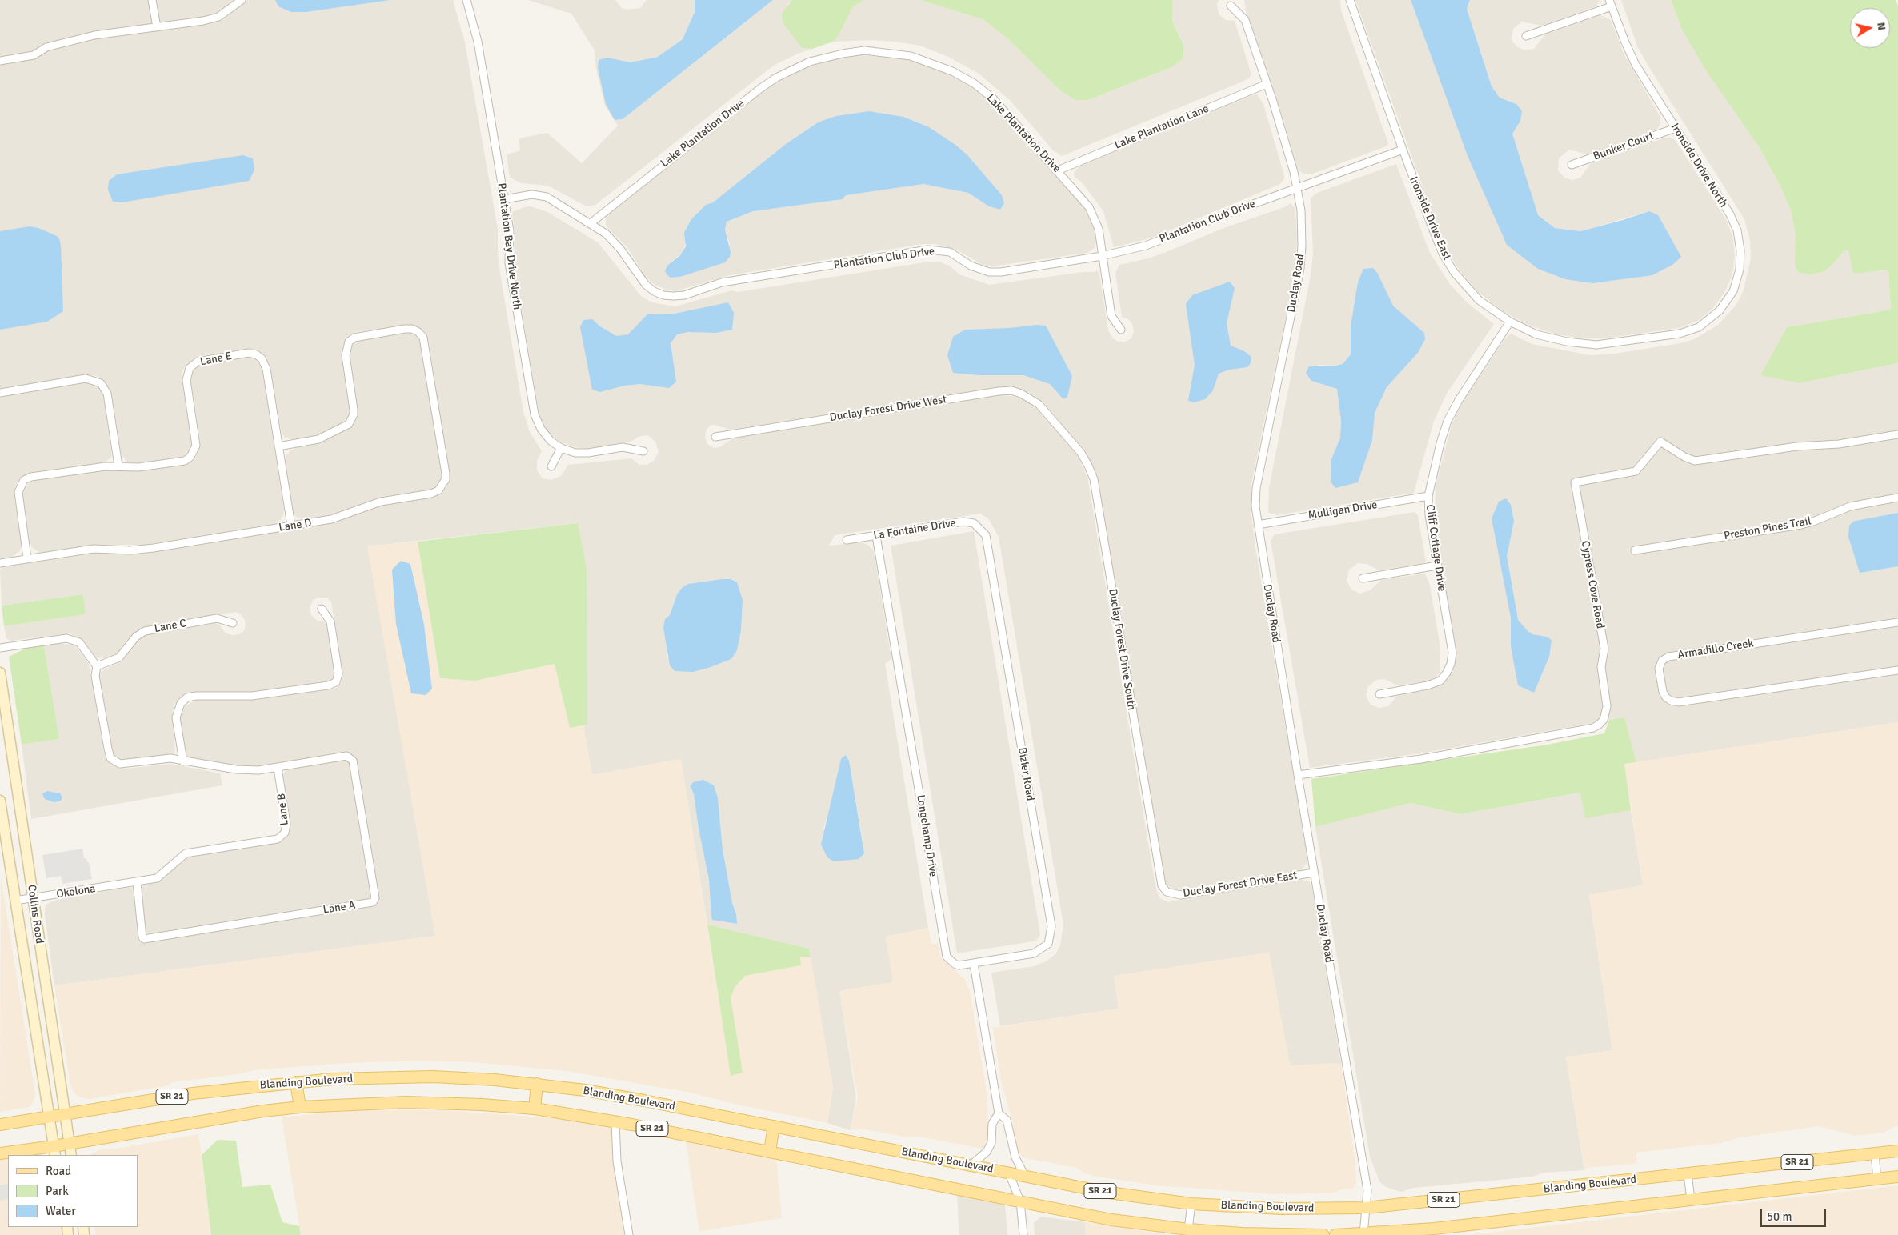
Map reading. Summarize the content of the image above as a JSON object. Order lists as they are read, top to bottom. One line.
{"streets":{"main road":["Collins Road","Blanding Boulevard","SR 21"],"street":["Lake Plantation Lane","Lake Plantation Drive","Bunker Court","Ironside Drive North","Ironside Drive East","Plantation Club Drive","Plantation Bay Drive North","Duclay Road","Lane E","Duclay Forest Drive West","Mulligan Drive","Lane D","Preston Pines Trail","La Fontaine Drive","Cliff Cottage Drive","Cypress Cove Road","Lane C","Duclay Forest Drive South","Armadillo Creek","Bizier Road","Lane B","Longchamp Drive","Duclay Forest Drive East","Okolona","Lane A"]},"crossings":[["Lake Plantation Lane","Lake Plantation Drive"],["Lake Plantation Lane","Duclay Road"],["Lake Plantation Drive","Plantation Club Drive"],["Bunker Court","Ironside Drive North"],["Ironside Drive North","Ironside Drive East"],["Ironside Drive East","Plantation Club Drive"],["Ironside Drive East","Cliff Cottage Drive"],["Plantation Club Drive","Plantation Bay Drive North"],["Plantation Club Drive","Duclay Road"],["Duclay Road","Mulligan Drive"],["Duclay Road","Cypress Cove Road"],["Duclay Road","Duclay Forest Drive East"],["Duclay Road","Blanding Boulevard"],["Duclay Road","SR 21"],["Lane E","Lane D"],["Duclay Forest Drive West","Duclay Forest Drive South"],["Mulligan Drive","Cliff Cottage Drive"],["La Fontaine Drive","Bizier Road"],["La Fontaine Drive","Longchamp Drive"],["Duclay Forest Drive South","Duclay Forest Drive East"],["Bizier Road","Longchamp Drive"],["Lane B","Okolona"],["Lane B","Lane A"],["Okolona","Lane A"],["Okolona","Collins Road"],["Collins Road","Blanding Boulevard"],["Collins Road","SR 21"]],"legend":["Road","Park","Water"],"scale_bar":"50 m","north":"right"}
